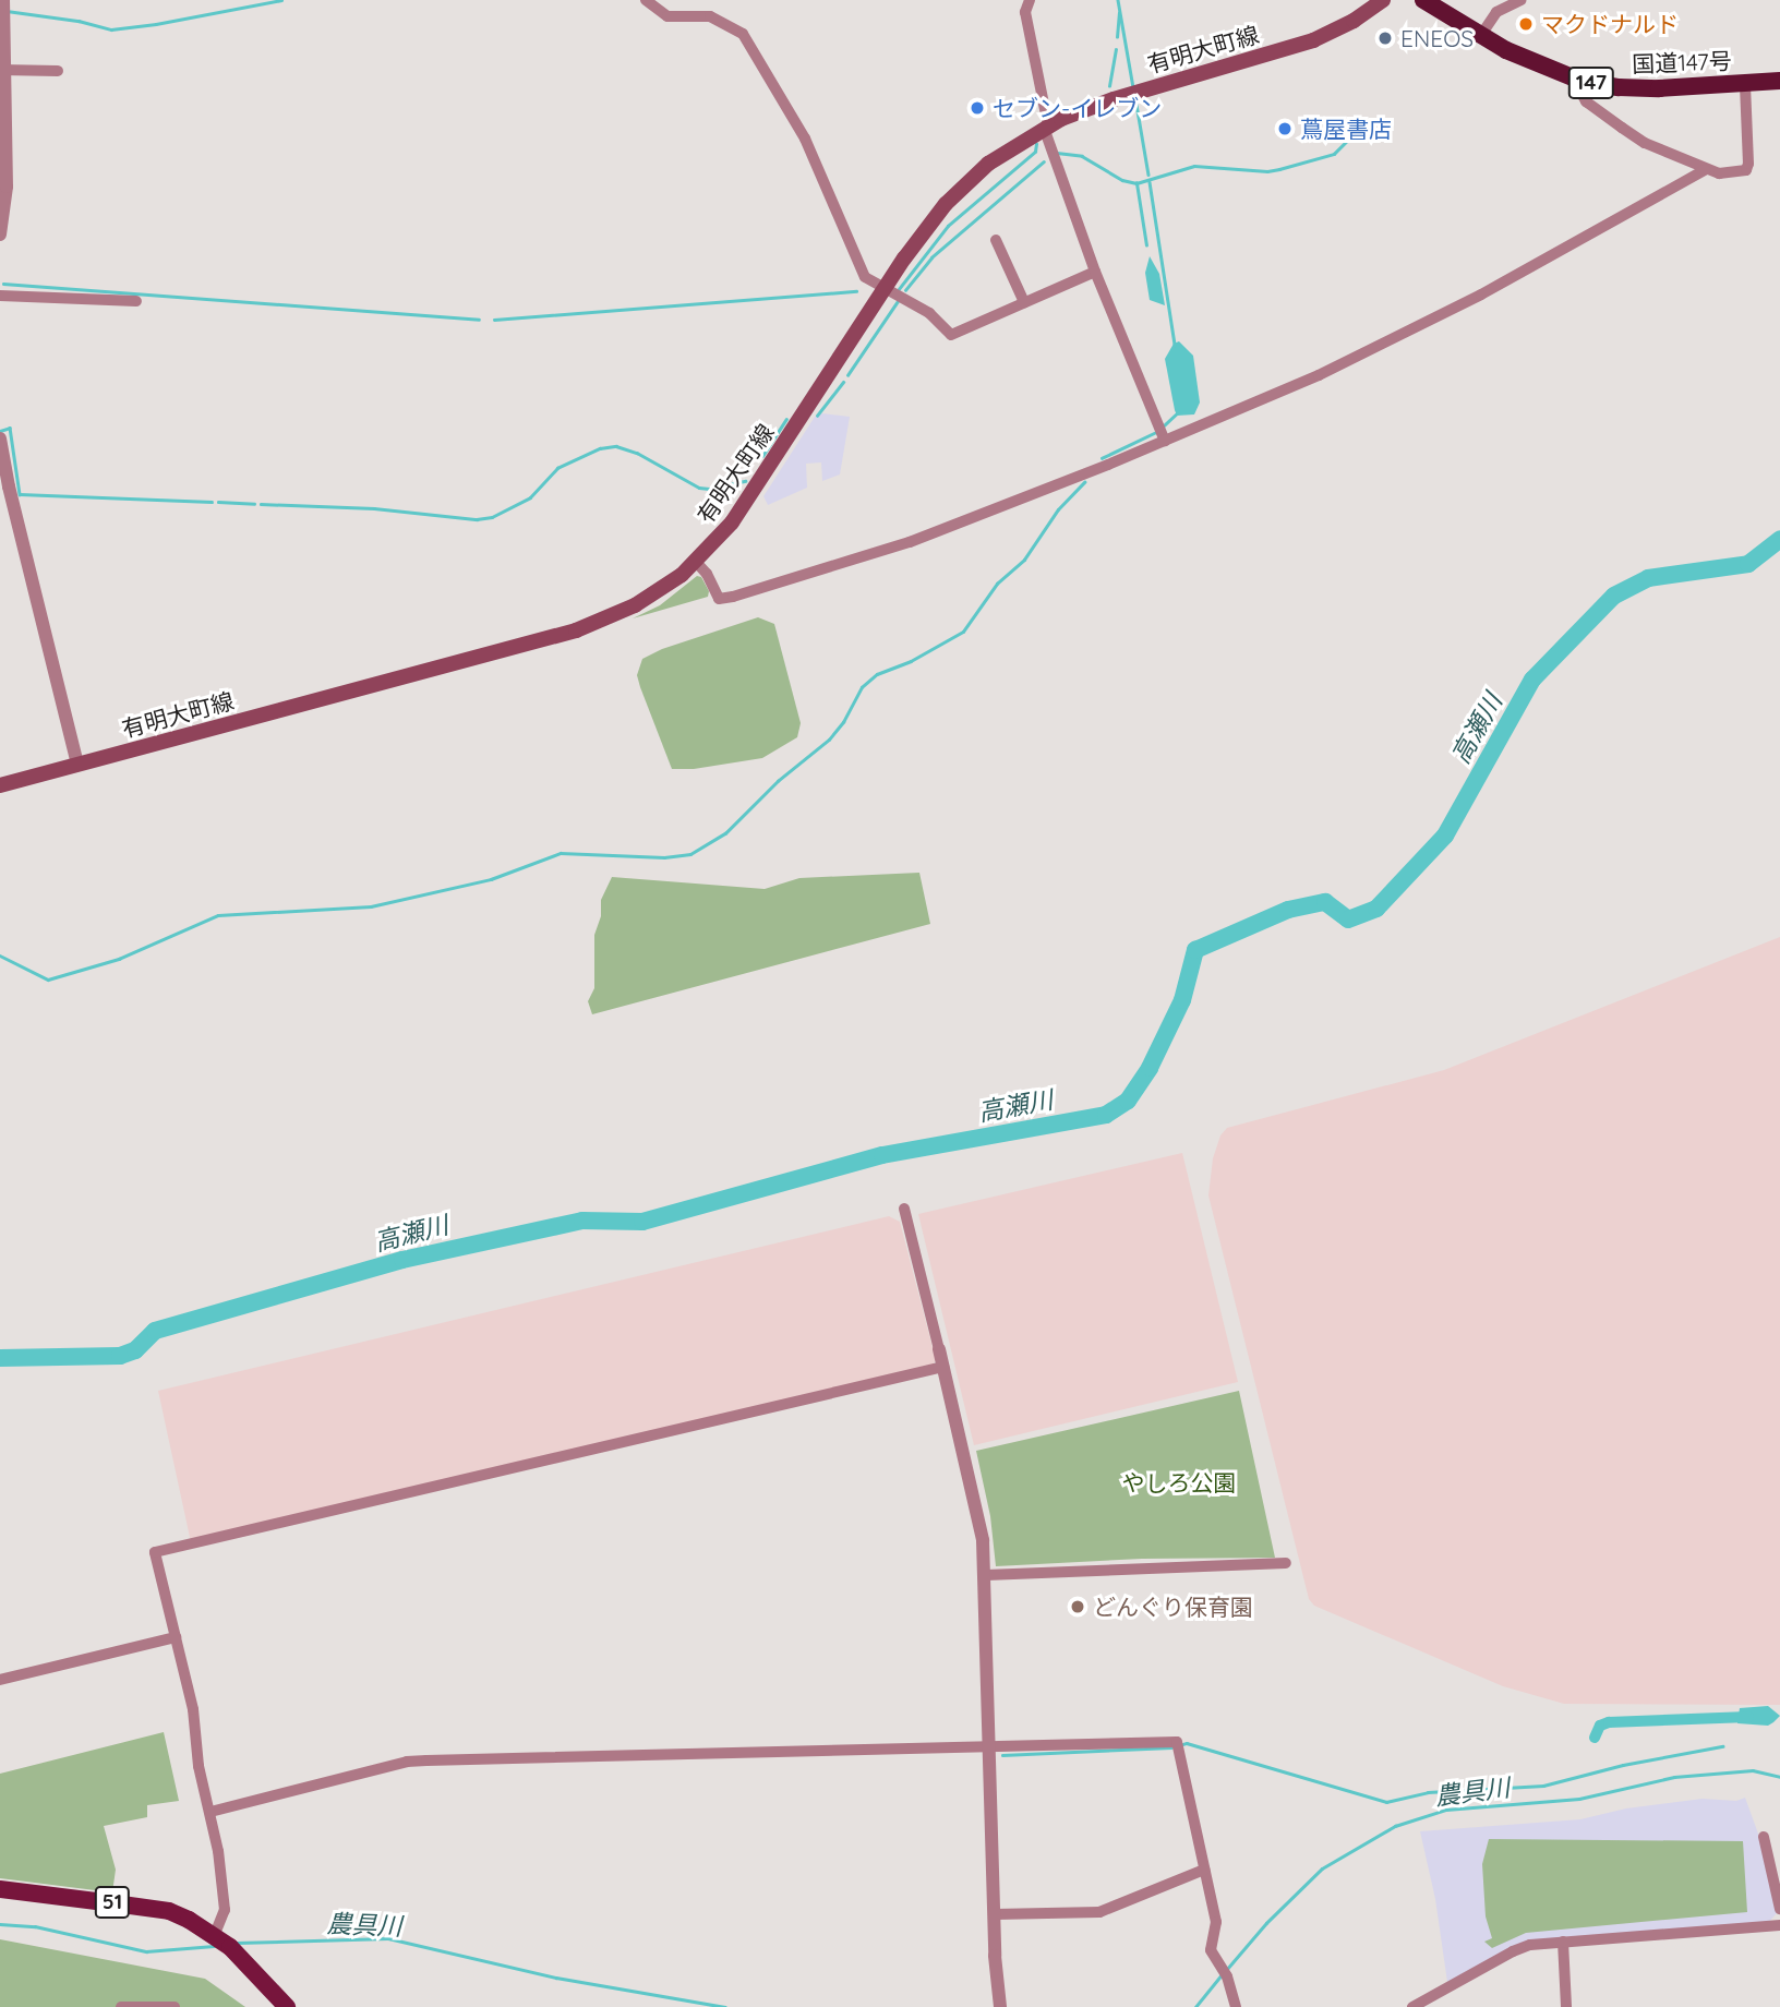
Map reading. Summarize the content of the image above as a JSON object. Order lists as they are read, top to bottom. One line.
{"streets":{"highway":["国道147号","147"],"main road":["有明大町線","51"]},"water":["高瀬川","農具川"],"parks":["やしろ公園"],"places":["マクドナルド","ENEOS","セブン-イレブン","蔦屋書店","どんぐり保育園"]}
